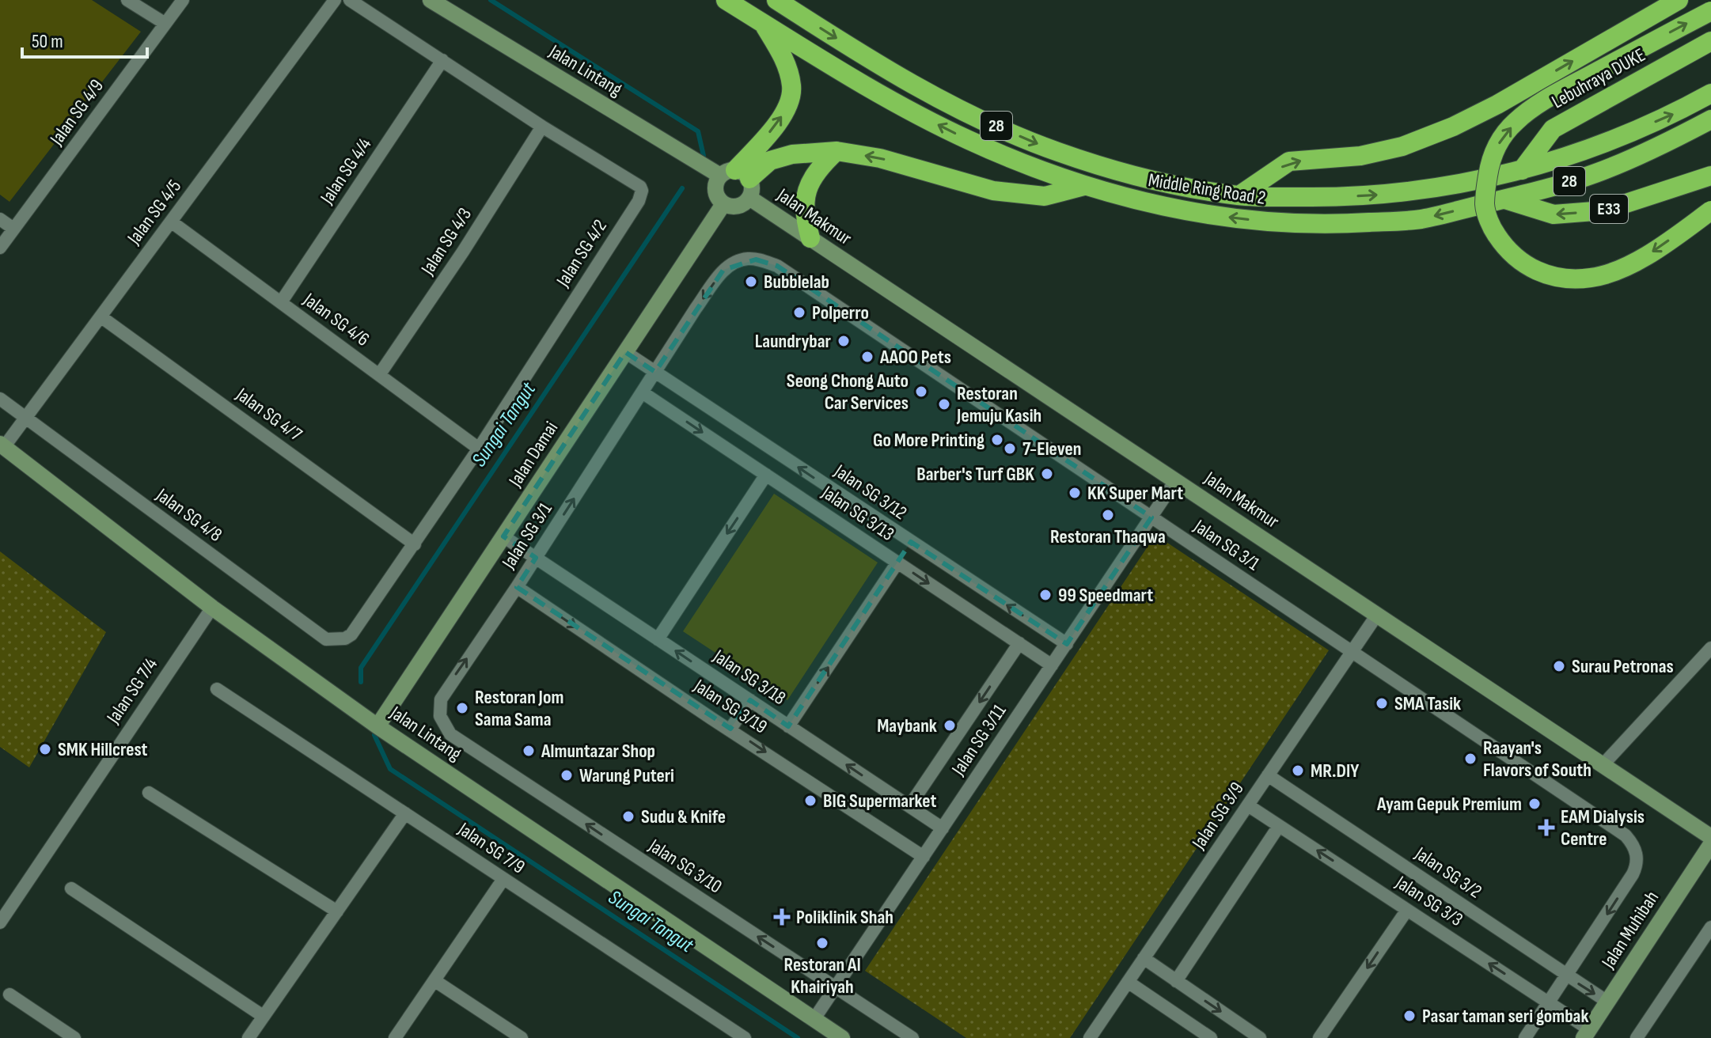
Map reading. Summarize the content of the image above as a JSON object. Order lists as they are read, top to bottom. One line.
{"streets":{"highway":["Lebuhraya DUKE","28","Middle Ring Road 2","E33"],"street":["Jalan Lintang","Jalan SG 4/9","Jalan SG 4/4","Jalan SG 4/5","Jalan Makmur","Jalan SG 4/3","Jalan SG 4/2","Jalan SG 4/6","Jalan SG 4/7","Jalan Damai","Jalan SG 3/12","Jalan SG 3/13","Jalan SG 4/8","Jalan SG 3/1","Jalan SG 3/18","Jalan SG 7/4","Jalan SG 3/19","Jalan SG 3/11","Jalan SG 3/9","Jalan SG 7/9","Jalan SG 3/10","Jalan SG 3/2","Jalan SG 3/3","Jalan Muhibah"]},"crossings":[["Jalan Lintang","Jalan SG 4/5"],["Jalan Lintang","Jalan Makmur"],["Jalan Lintang","Jalan Damai"],["Jalan Lintang","Jalan SG 7/4"],["Jalan Lintang","Jalan SG 3/11"],["Lebuhraya DUKE","Middle Ring Road 2"],["Jalan SG 4/4","Jalan SG 4/2"],["Jalan SG 4/4","Jalan SG 4/6"],["Middle Ring Road 2","E33"],["Jalan SG 4/5","Jalan SG 4/6"],["Jalan SG 4/5","Jalan SG 4/7"],["Jalan SG 4/5","Jalan SG 4/8"],["Jalan Makmur","Jalan SG 3/11"],["Jalan Makmur","Jalan SG 3/9"],["Jalan SG 4/3","Jalan SG 4/2"],["Jalan SG 4/3","Jalan SG 4/6"],["Jalan SG 4/2","Jalan SG 4/6"],["Jalan SG 4/2","Jalan SG 4/7"],["Jalan SG 4/2","Jalan SG 4/8"],["Jalan Damai","Jalan SG 3/12"],["Jalan Damai","Jalan SG 3/18"],["Jalan SG 3/12","Jalan SG 3/1"],["Jalan SG 3/12","Jalan SG 3/11"],["Jalan SG 3/13","Jalan SG 3/1"],["Jalan SG 3/13","Jalan SG 3/11"],["Jalan SG 3/1","Jalan SG 3/18"],["Jalan SG 3/1","Jalan SG 3/19"],["Jalan SG 3/1","Jalan SG 3/11"],["Jalan SG 3/1","Jalan SG 3/9"],["Jalan SG 3/1","Jalan SG 3/10"],["Jalan SG 3/1","Jalan SG 3/2"],["Jalan SG 3/18","Jalan SG 3/11"],["Jalan SG 3/19","Jalan SG 3/11"],["Jalan SG 3/11","Jalan SG 3/10"],["Jalan SG 3/9","Jalan SG 3/2"],["Jalan SG 3/9","Jalan SG 3/3"],["Jalan SG 3/2","Jalan Muhibah"],["Jalan SG 3/3","Jalan Muhibah"]],"one_way":["Jalan SG 3/12","Jalan SG 3/13","Jalan SG 3/18","Jalan SG 3/19","Jalan SG 3/10","Jalan SG 3/3"],"water":["Sungai Tangut"],"places":{"other":["Bubblelab","Polperro","Laundrybar","AAOO Pets","Seong Chong Auto Car Services","Restoran Jemuju Kasih","Go More Printing","7-Eleven","Barber's Turf GBK","KK Super Mart","Restoran Thaqwa","99 Speedmart","Surau Petronas","SMA Tasik","Restoran Jom Sama Sama","Maybank","SMK Hillcrest","Almuntazar Shop","Raayan's Flavors of South","MR.DIY","Warung Puteri","BIG Supermarket","Ayam Gepuk Premium","Sudu & Knife","Restoran Al Khairiyah","Pasar taman seri gombak"],"health":["EAM Dialysis Centre","Poliklinik Shah"]},"scale_bar":"50 m"}
